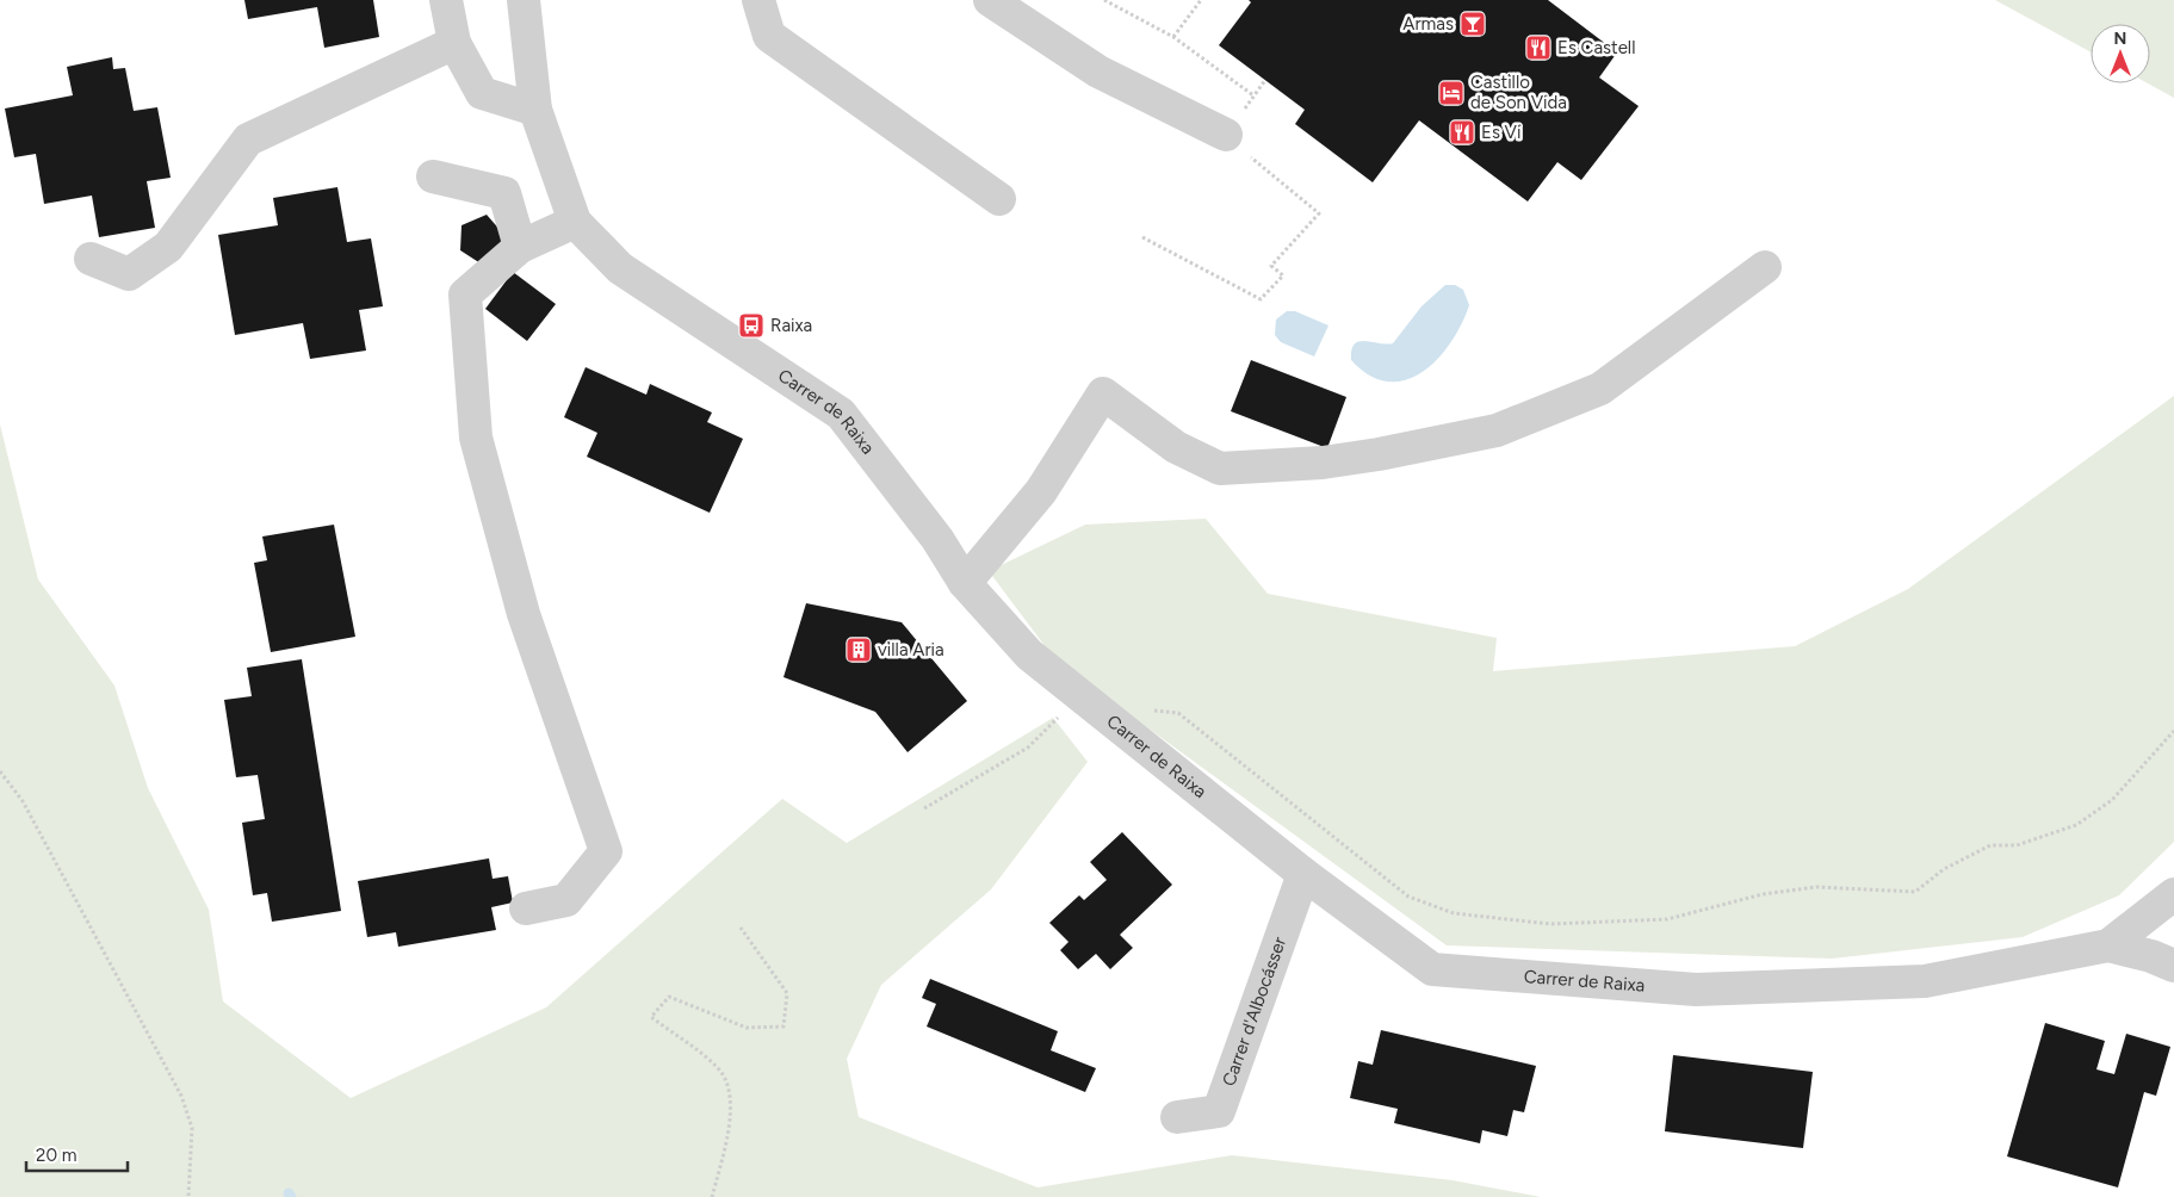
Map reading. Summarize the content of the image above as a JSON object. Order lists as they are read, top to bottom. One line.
{"streets":{"street":["Carrer de Raixa","Carrer d'Albocásser"]},"crossings":[["Carrer de Raixa","Carrer d'Albocásser"]],"places":{"bar":["Armas"],"restaurant":["Es Castell","Es Vi"],"hotel":["Castillo de Son Vida"],"bus stop":["Raixa"],"building":["villa Aria"]},"scale_bar":"20 m","north":"top"}
